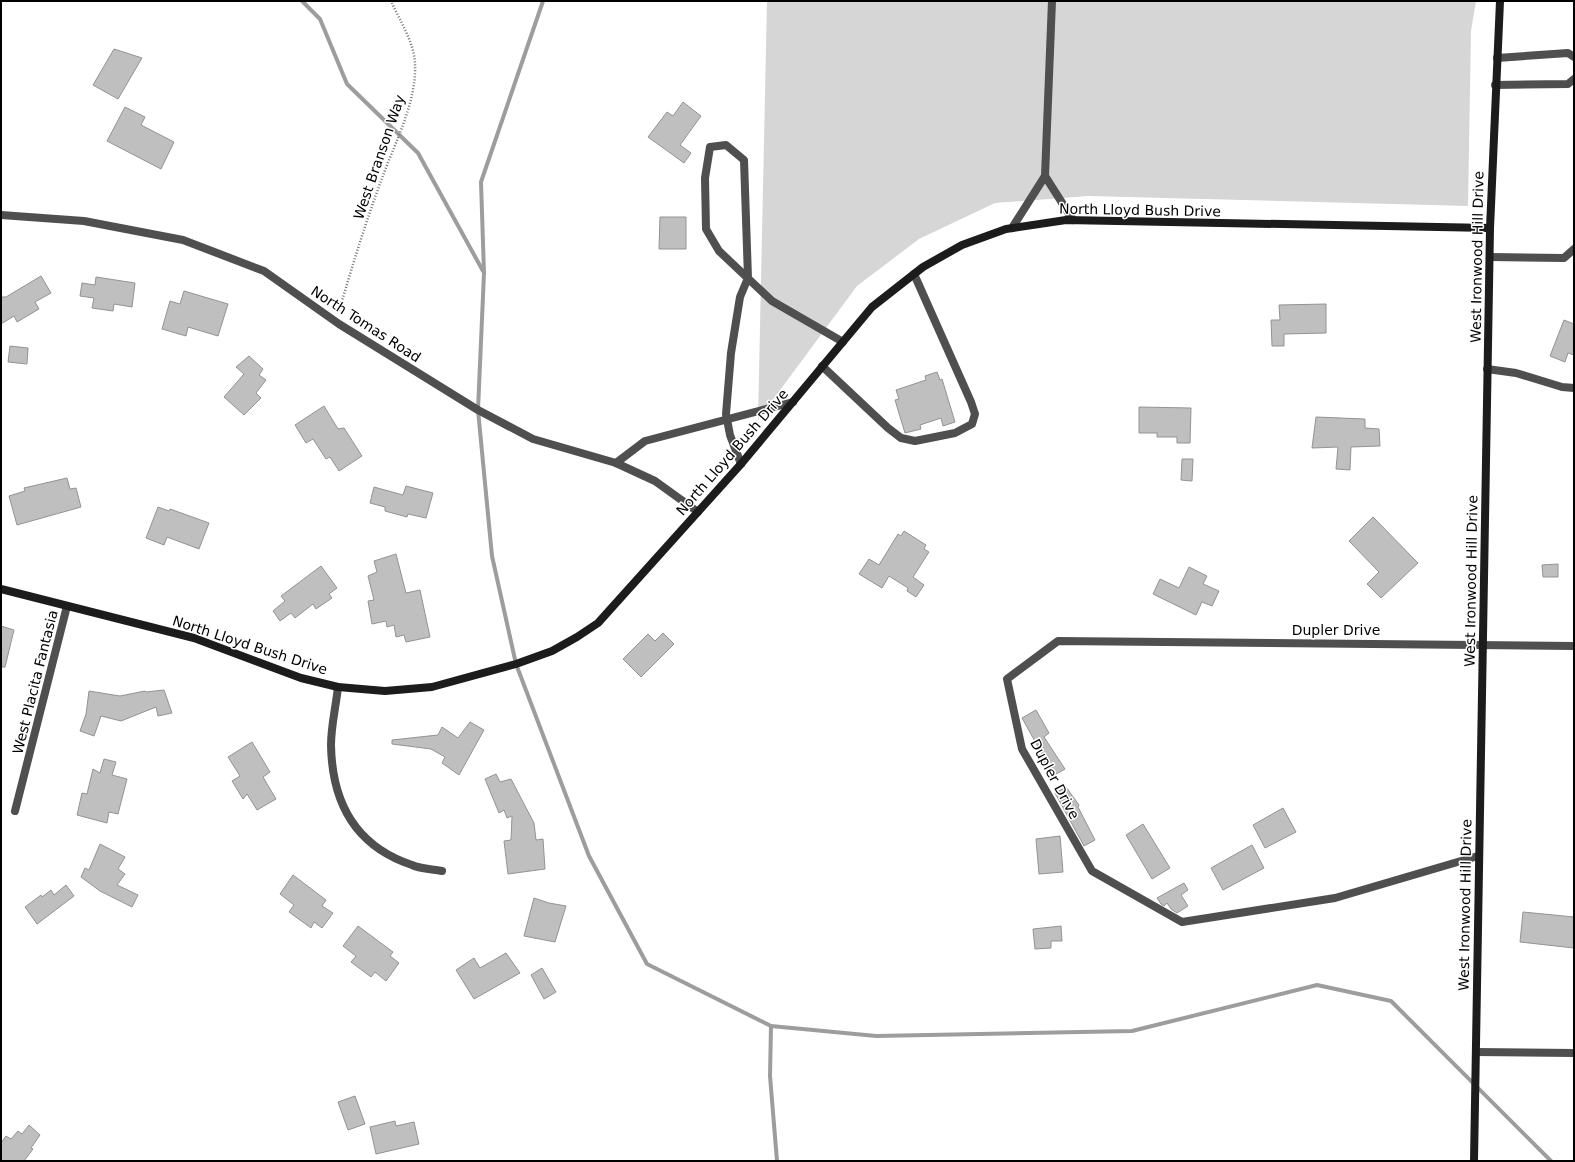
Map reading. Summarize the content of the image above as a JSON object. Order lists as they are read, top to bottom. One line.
{"streets":{"street":["North Lloyd Bush Drive","West Ironwood Hill Drive","North Tomas Road","Dupler Drive","West Placita Fantasia"],"path":["West Branson Way"]},"crossings":[["West Branson Way","North Tomas Road"],["North Lloyd Bush Drive","West Ironwood Hill Drive"],["North Lloyd Bush Drive","North Tomas Road"],["North Lloyd Bush Drive","West Placita Fantasia"],["West Ironwood Hill Drive","Dupler Drive"]]}
